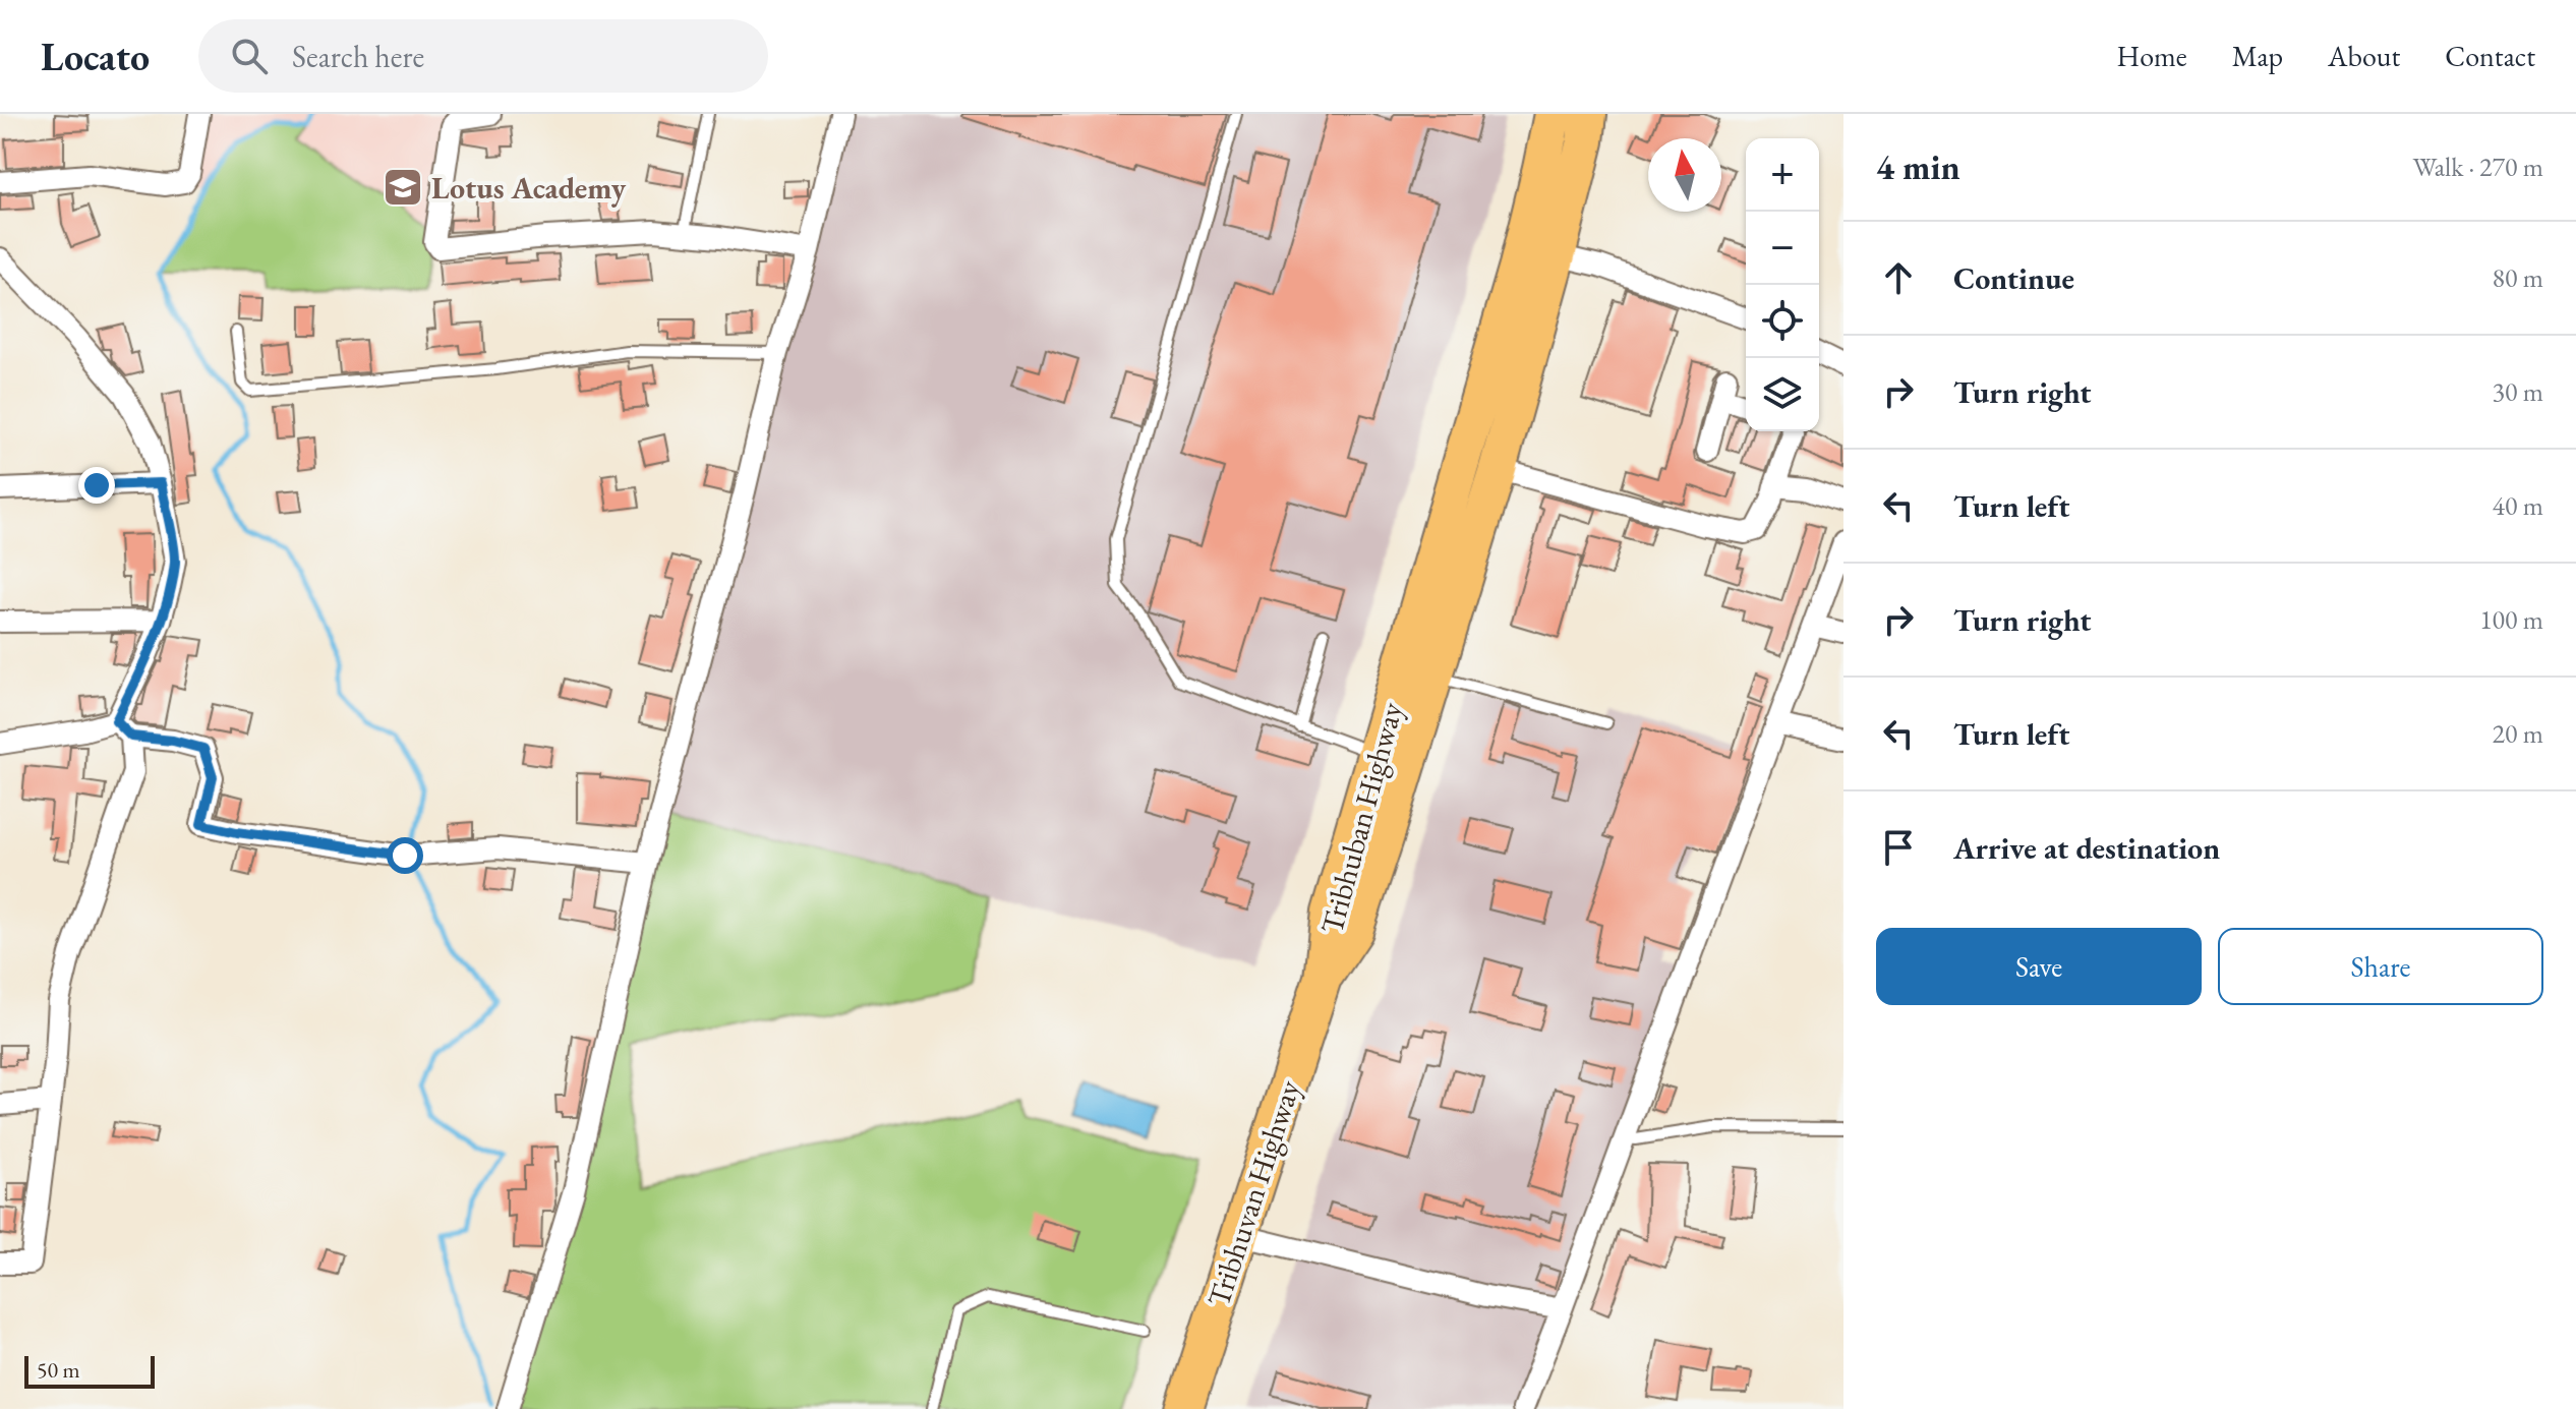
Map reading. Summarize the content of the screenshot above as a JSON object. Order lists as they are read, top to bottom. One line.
{"streets":{"highway":["Tribhuban Highway","Tribhuvan Highway"]},"crossings":[["Tribhuban Highway","Tribhuvan Highway"]],"places":{"school or university":["Lotus Academy"]},"scale_bar":"50 m","north":"top","page":{"header":"Locato","search":"Search here","nav":["Home","Map","About","Contact"],"heading":["4 min","Walk · 270 m"],"map_buttons":["+","−"],"list":[["Continue","80 m"],["Turn right","30 m"],["Turn left","40 m"],["Turn right","100 m"],["Turn left","20 m"],"Arrive at destination"],"buttons":["Save","Share"],"scale":"50 m"}}
